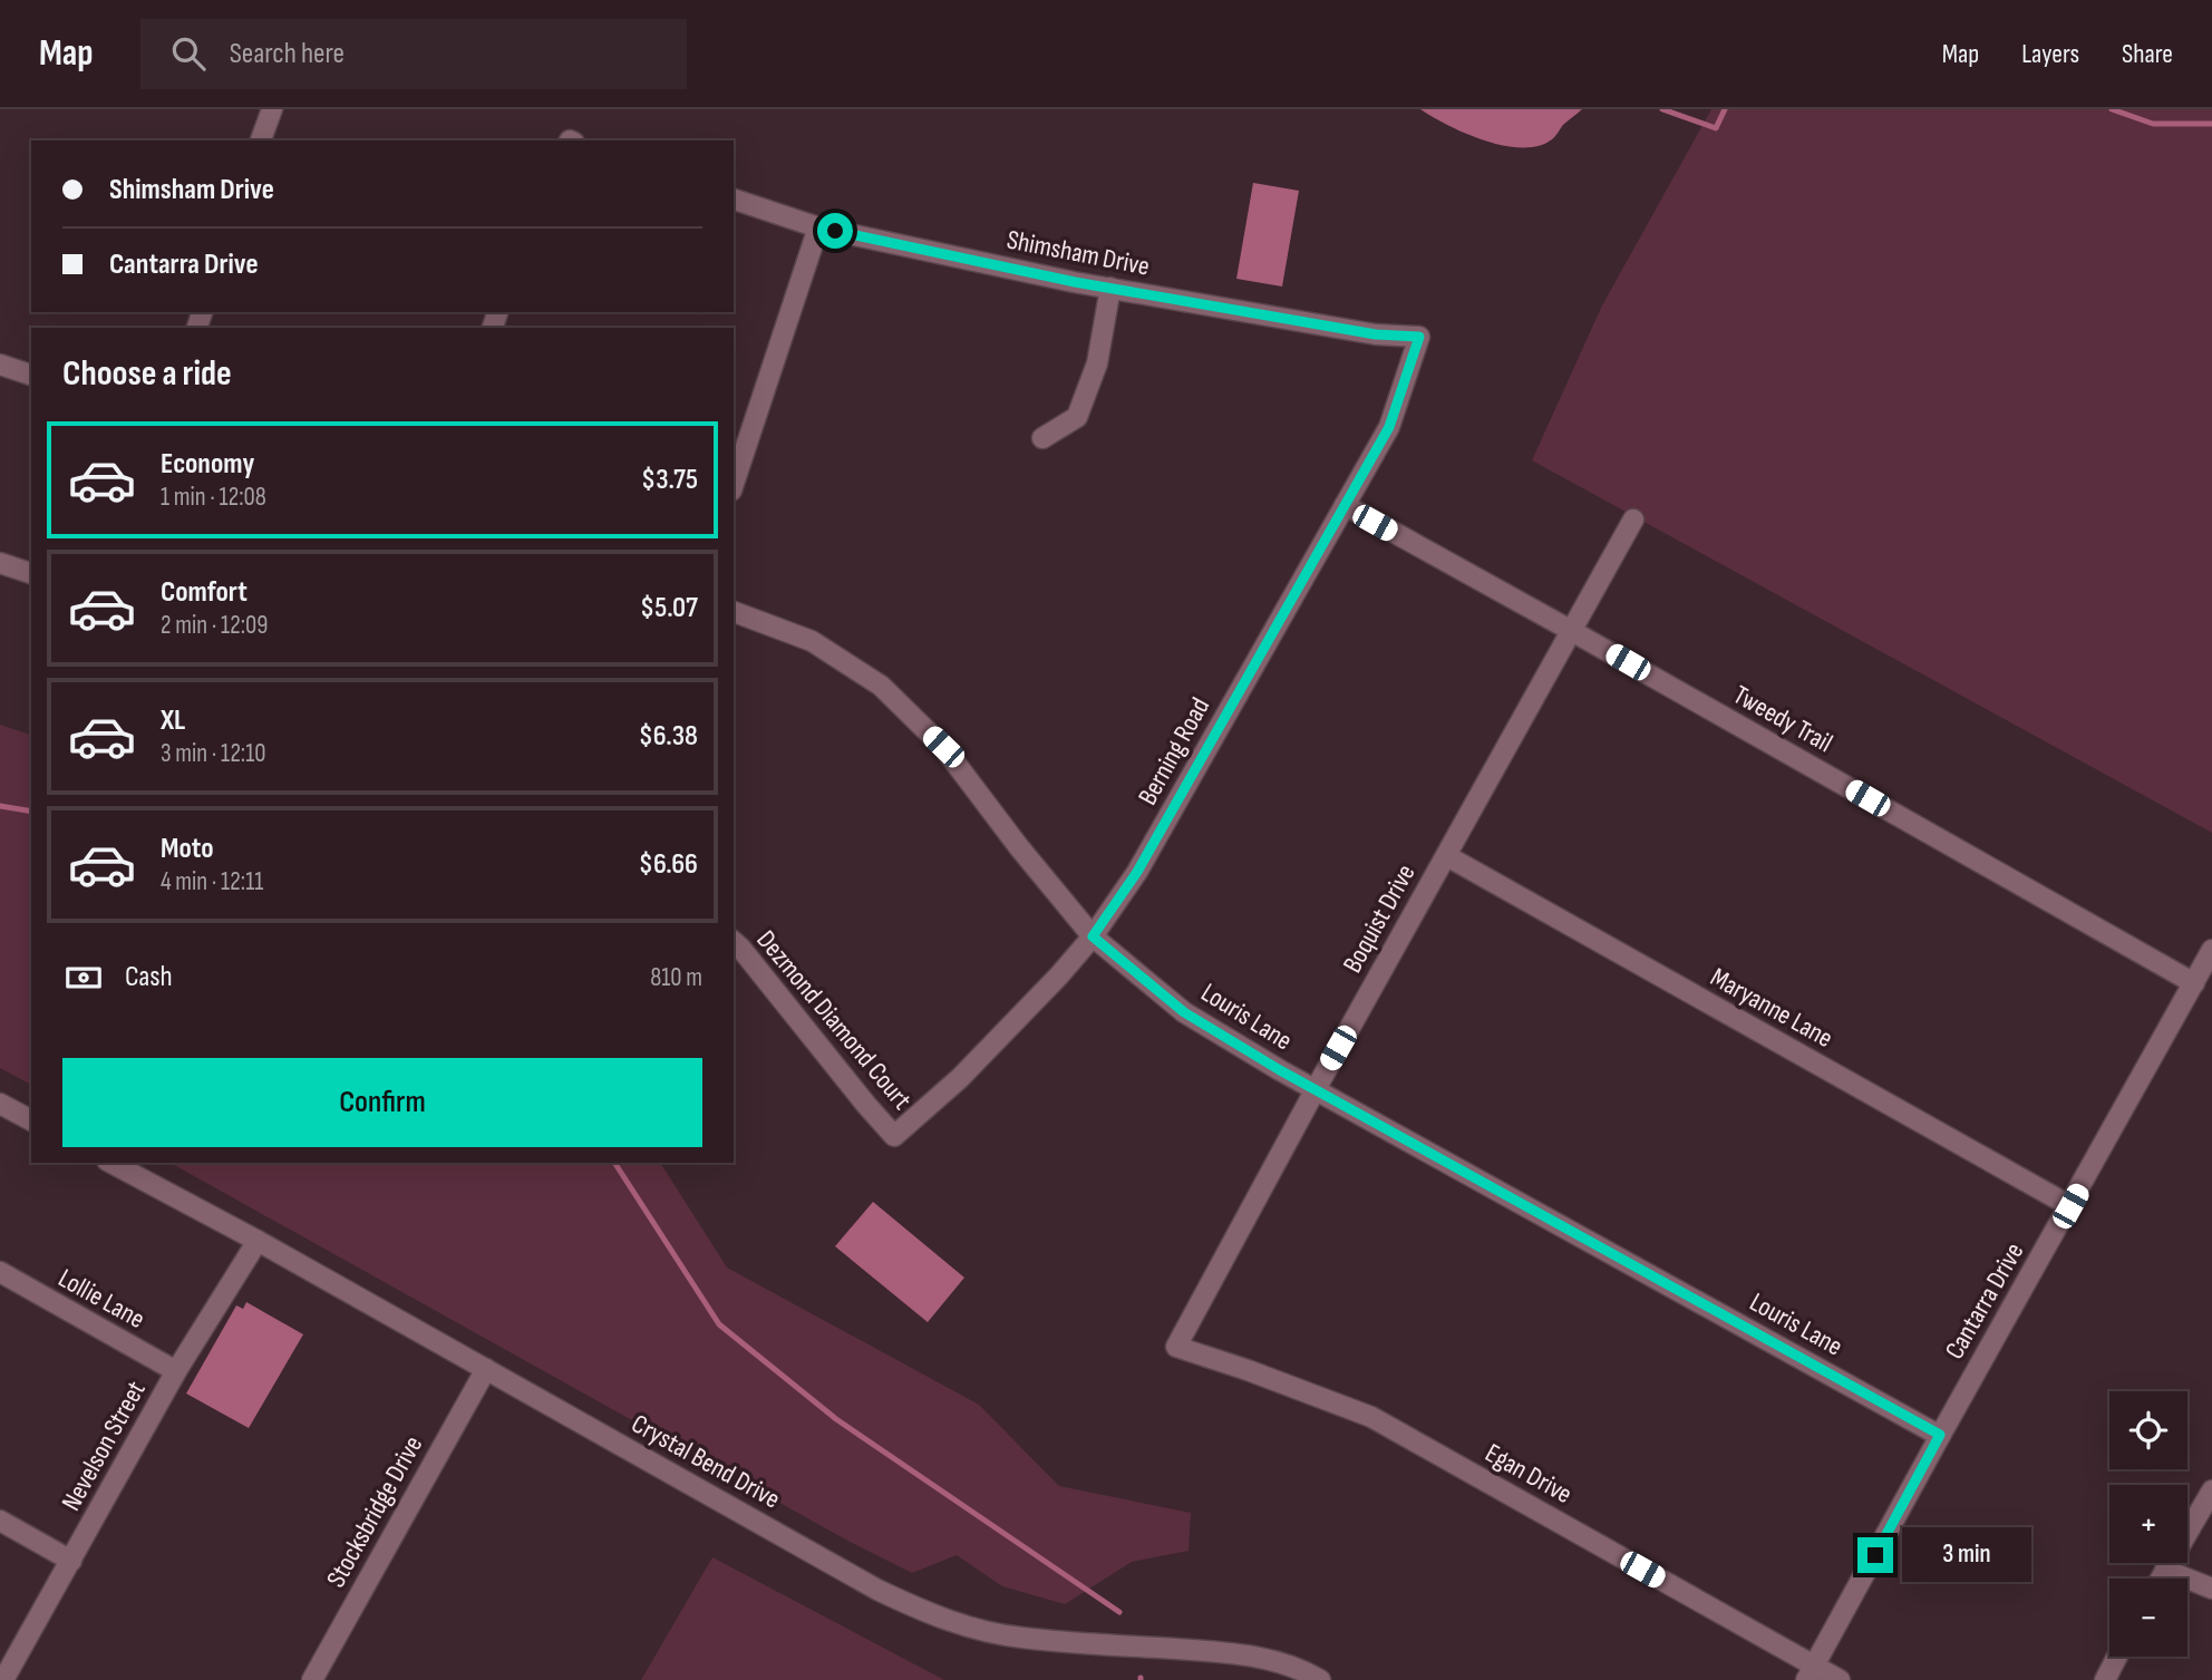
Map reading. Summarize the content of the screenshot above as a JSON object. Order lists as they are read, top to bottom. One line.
{"streets":{"street":["Shimsham Drive","Tweedy Trail","Berning Road","Boquist Drive","Maryanne Lane","Louris Lane","Dezmond Diamond Court","Lollie Lane","Cantarra Drive","Nevelson Street","Crystal Bend Drive","Egan Drive","Stocksbridge Drive"]},"crossings":[["Shimsham Drive","Berning Road"],["Tweedy Trail","Berning Road"],["Tweedy Trail","Boquist Drive"],["Tweedy Trail","Cantarra Drive"],["Berning Road","Louris Lane"],["Berning Road","Dezmond Diamond Court"],["Boquist Drive","Maryanne Lane"],["Boquist Drive","Louris Lane"],["Boquist Drive","Egan Drive"],["Maryanne Lane","Cantarra Drive"],["Louris Lane","Cantarra Drive"],["Lollie Lane","Nevelson Street"],["Cantarra Drive","Egan Drive"],["Nevelson Street","Crystal Bend Drive"],["Crystal Bend Drive","Stocksbridge Drive"]],"page":{"header":"Map","search":"Search here","nav":["Map","Layers","Share"],"banner":["Shimsham Drive","Cantarra Drive"],"heading":"Choose a ride","list":[{"name":"Economy","note":"1 min · 12:08","value":"$3.75"},{"name":"Comfort","note":"2 min · 12:09","value":"$5.07"},{"name":"XL","note":"3 min · 12:10","value":"$6.38"},{"name":"Moto","note":"4 min · 12:11","value":"$6.66"}],"pay":["Cash","810 m"],"buttons":"Confirm","map_buttons":["+","−"],"bubble":"3 min"}}
